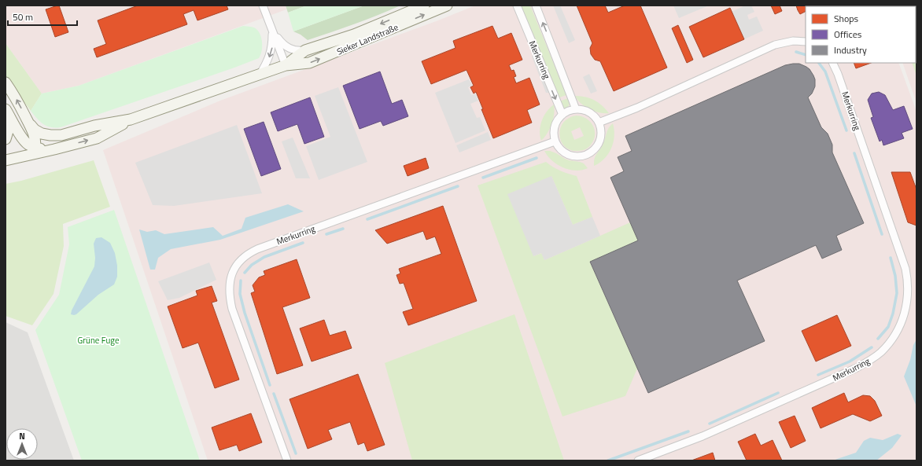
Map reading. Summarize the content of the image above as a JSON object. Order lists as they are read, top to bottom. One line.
{"streets":{"main road":["Sieker Landstraße"],"street":["Merkurring"]},"parks":["Grüne Fuge"],"legend":["Shops","Offices","Industry"],"scale_bar":"50 m","north":"top"}
